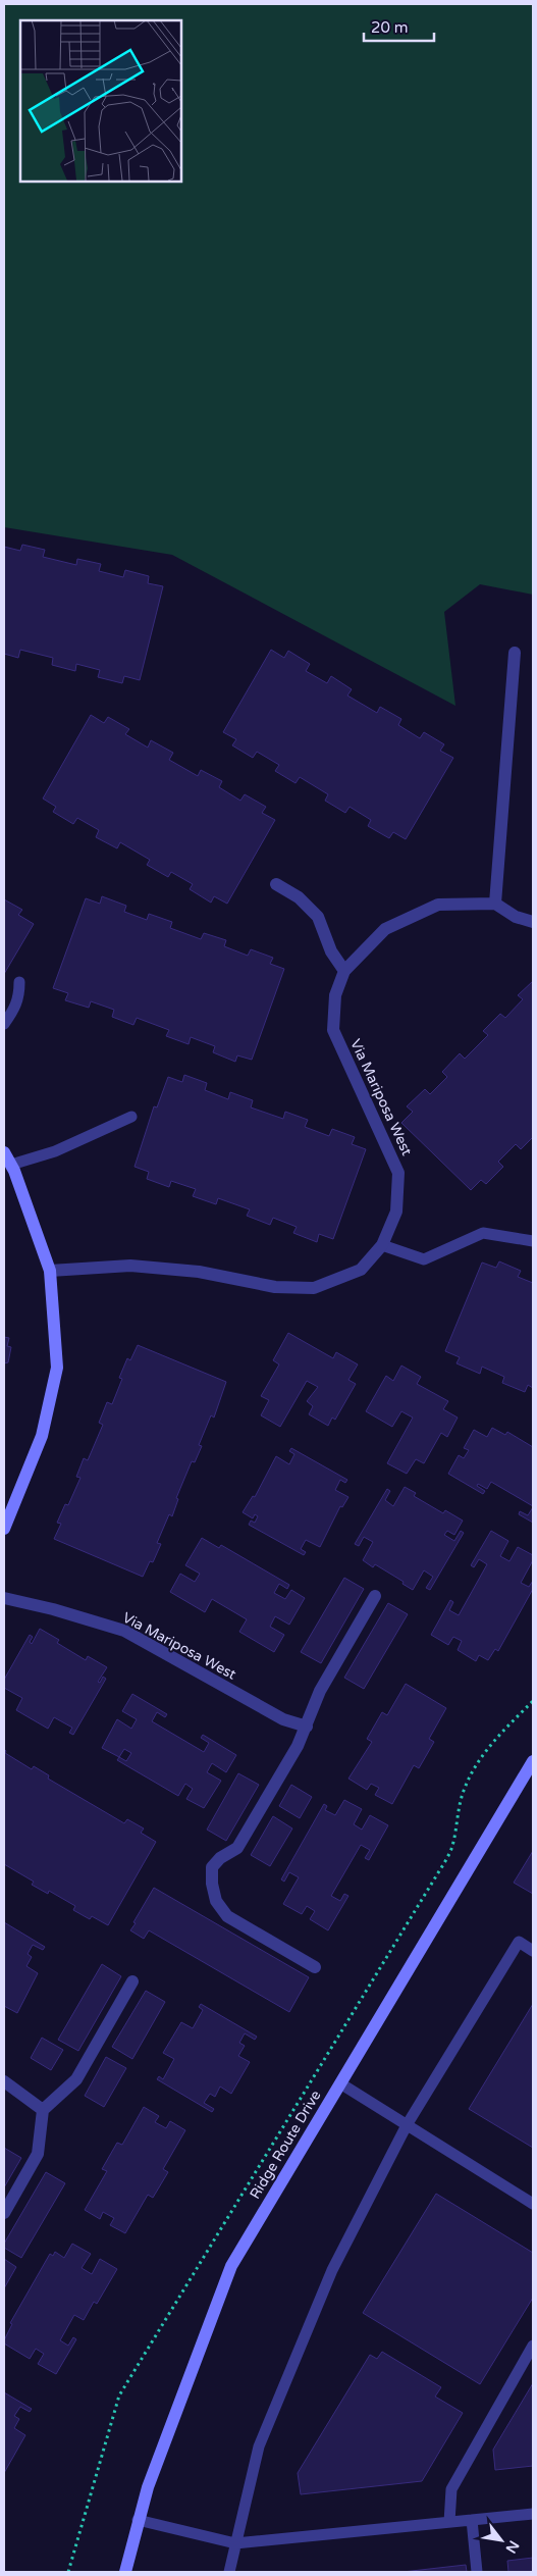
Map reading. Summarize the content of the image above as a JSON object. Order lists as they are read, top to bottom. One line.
{"streets":{"main road":["Ridge Route Drive"],"street":["Via Mariposa West"]},"scale_bar":"20 m","north":"bottom right"}
